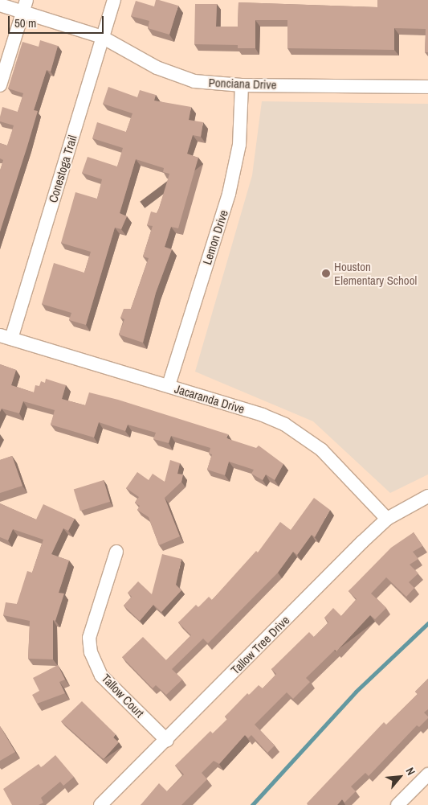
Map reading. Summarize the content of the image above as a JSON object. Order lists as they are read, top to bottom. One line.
{"streets":{"street":["Ponciana Drive","Conestoga Trail","Lemon Drive","Jacaranda Drive","Tallow Tree Drive","Tallow Court"]},"crossings":[["Ponciana Drive","Conestoga Trail"],["Ponciana Drive","Lemon Drive"],["Conestoga Trail","Jacaranda Drive"],["Lemon Drive","Jacaranda Drive"],["Jacaranda Drive","Tallow Tree Drive"],["Tallow Tree Drive","Tallow Court"]],"places":["Houston Elementary School"],"scale_bar":"50 m","north":"top right"}
